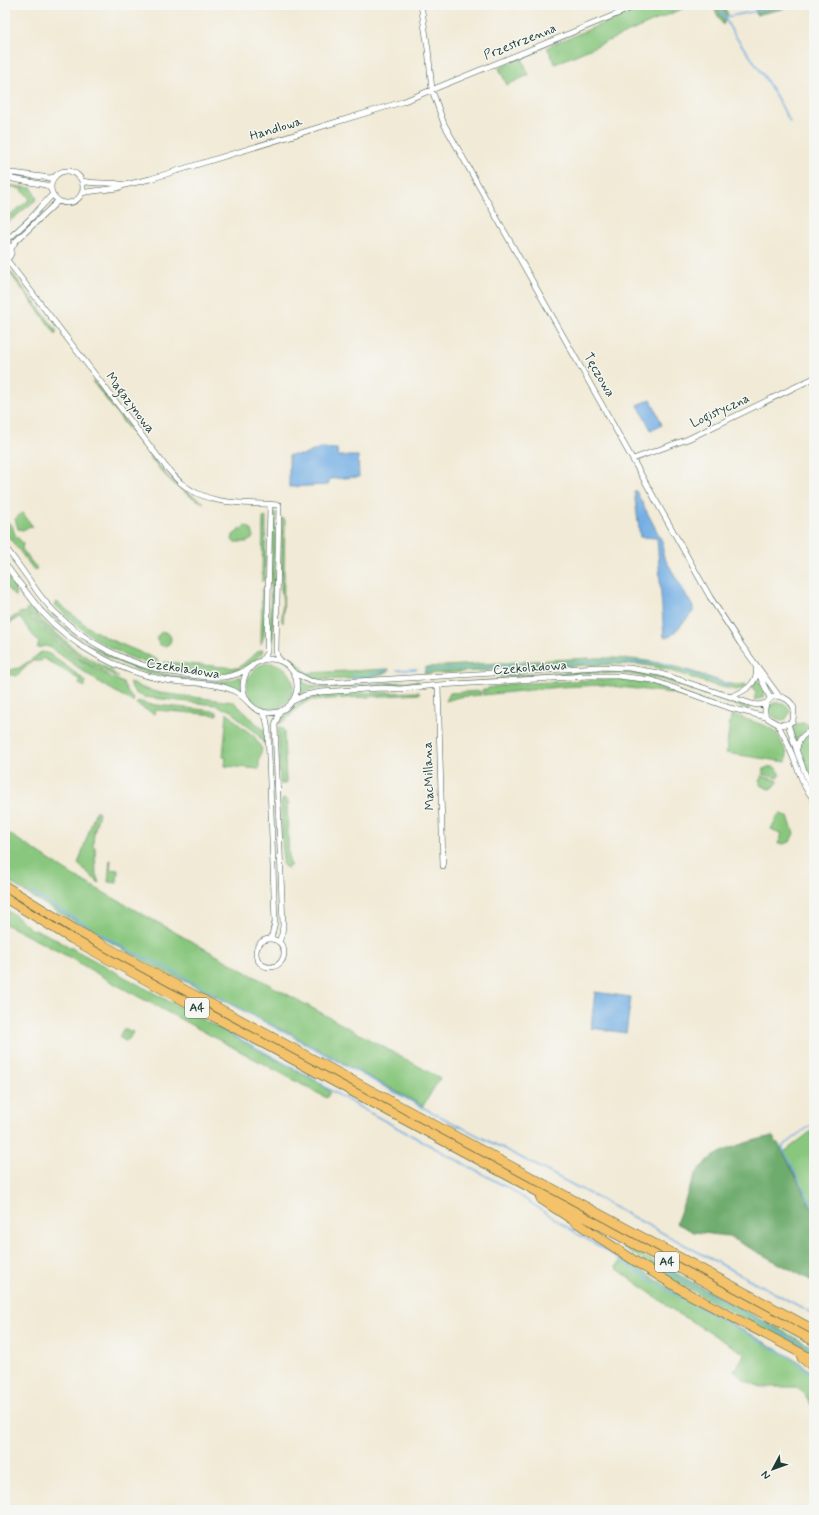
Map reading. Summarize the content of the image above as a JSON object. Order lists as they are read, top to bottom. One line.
{"streets":{"highway":["A4"],"street":["Przestrzenna","Handlowa","Tęczowa","Magazynowa","Logistyczna","Czekoladowa","MacMillana"]},"crossings":[["Przestrzenna","Handlowa"],["Przestrzenna","Tęczowa"],["Handlowa","Tęczowa"],["Tęczowa","Logistyczna"],["Tęczowa","Czekoladowa"],["Magazynowa","Czekoladowa"],["Czekoladowa","MacMillana"]],"north":"bottom left"}
